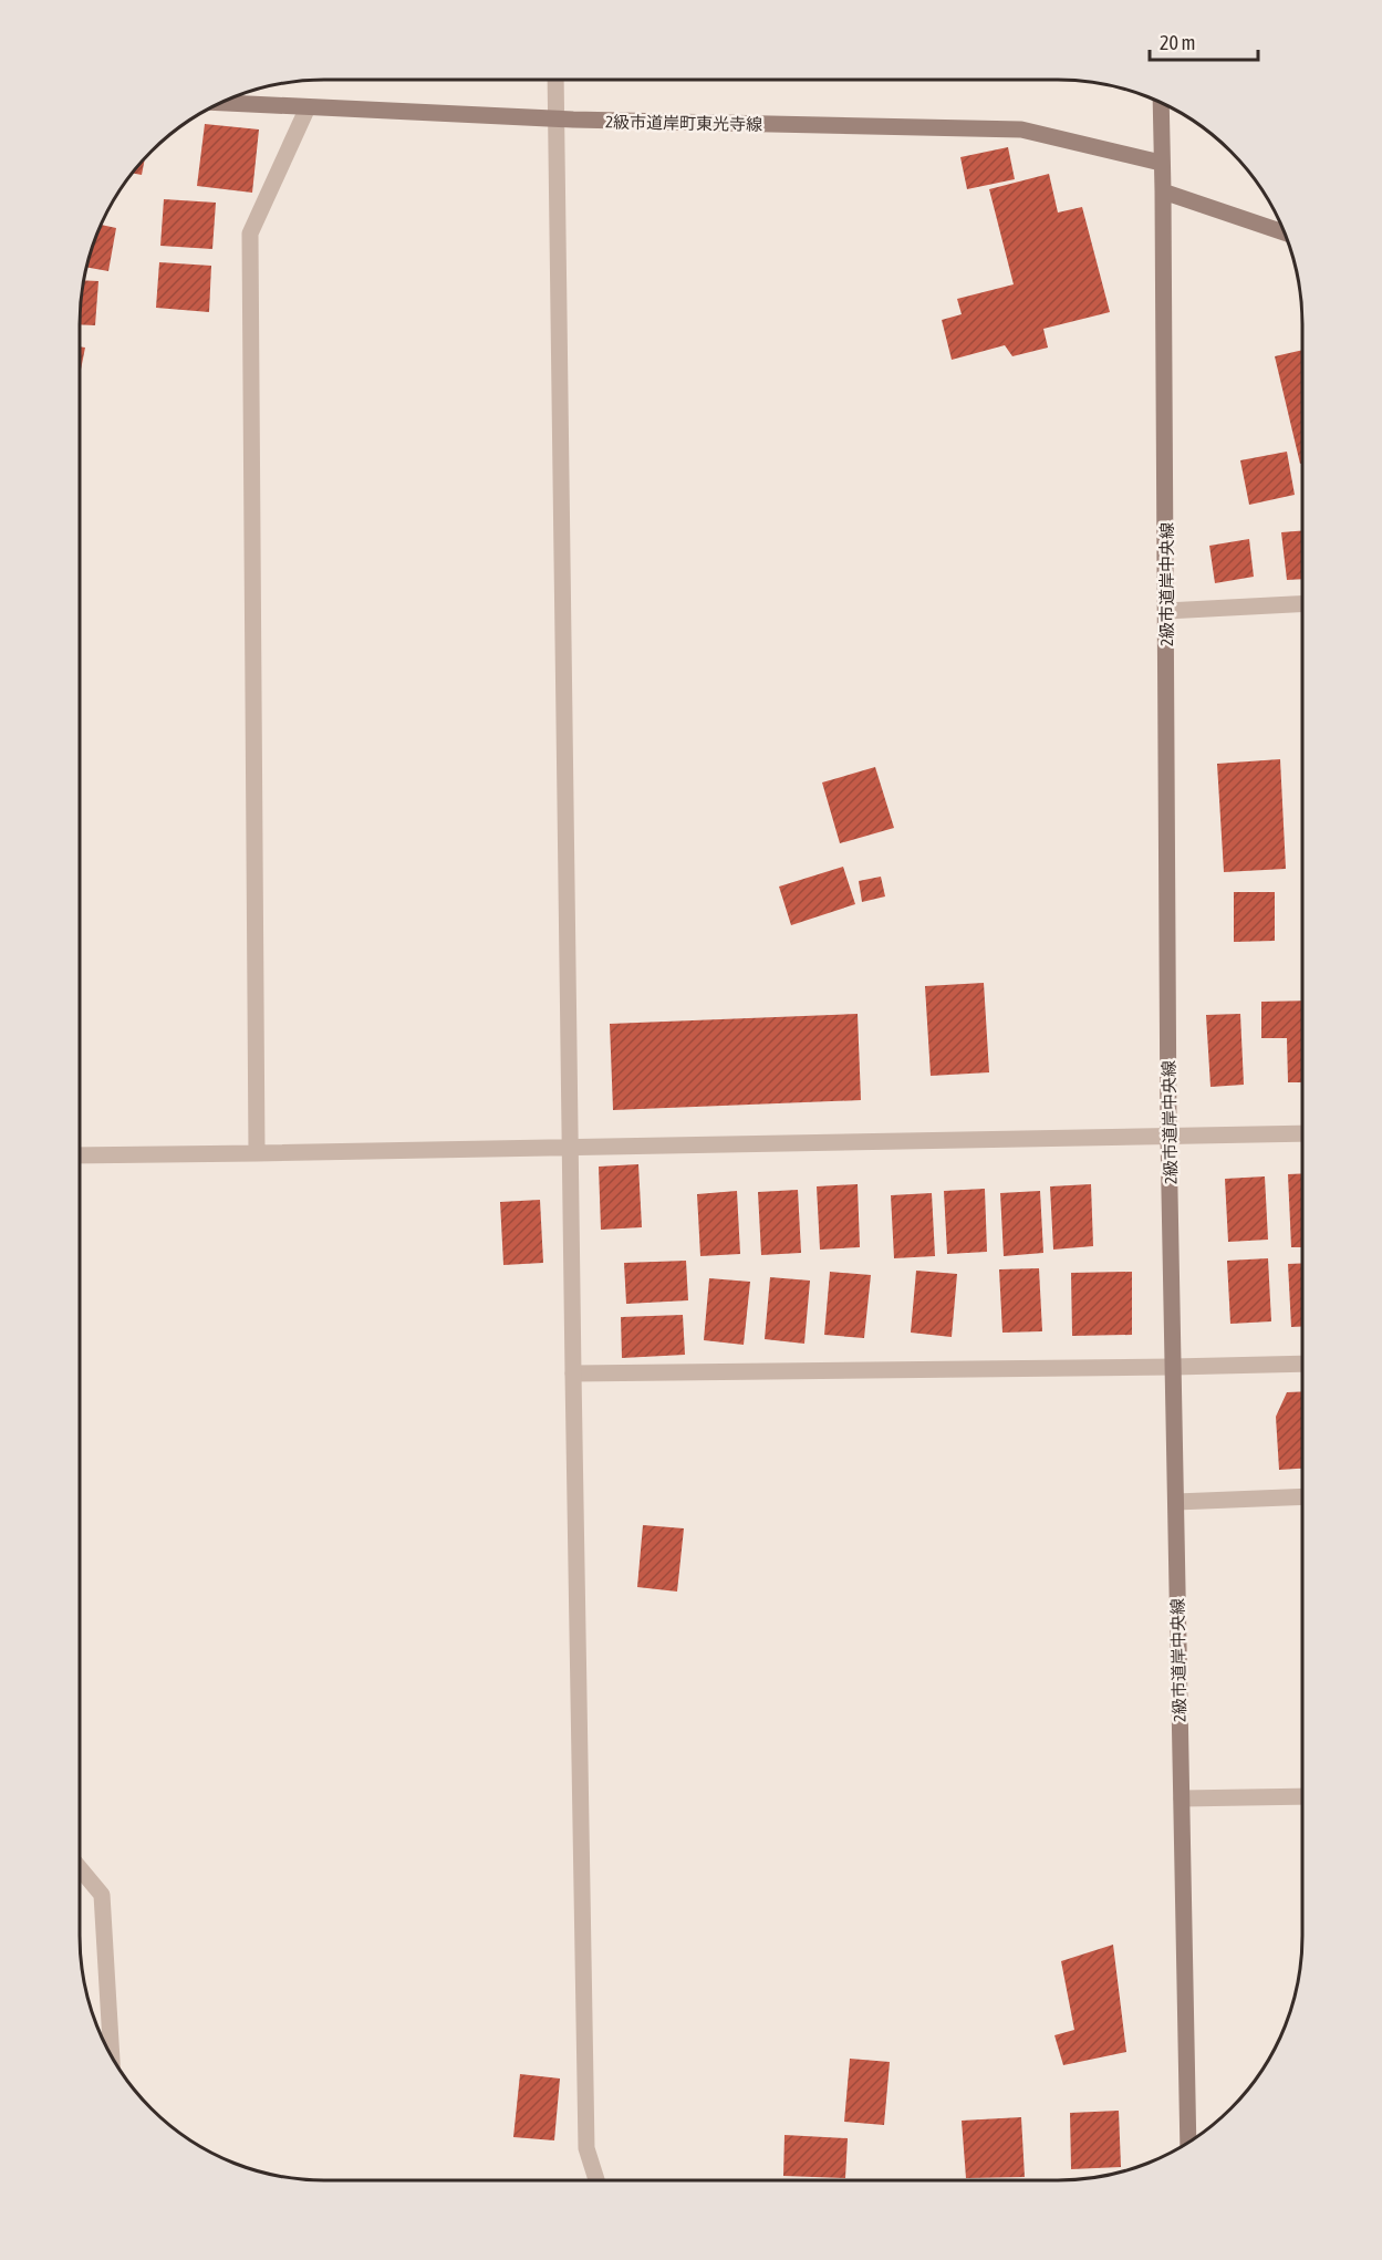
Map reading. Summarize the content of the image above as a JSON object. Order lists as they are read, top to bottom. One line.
{"streets":{"street":["2級市道岸町東光寺線","2級市道岸中央線"]},"crossings":[["2級市道岸町東光寺線","2級市道岸中央線"]],"scale_bar":"20 m"}
